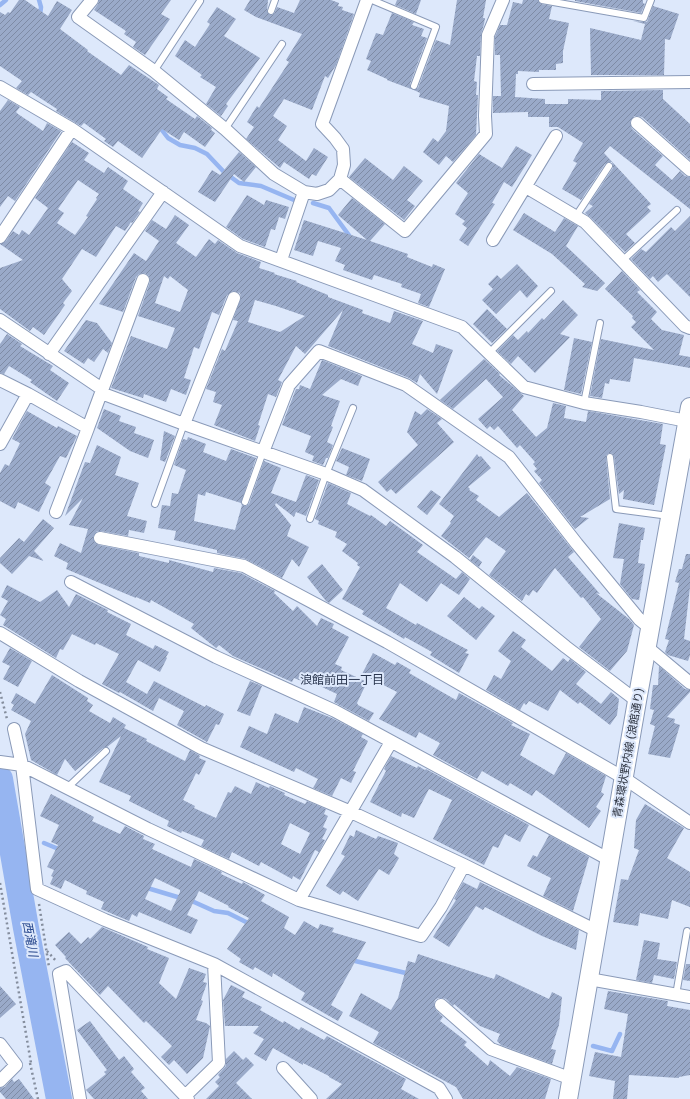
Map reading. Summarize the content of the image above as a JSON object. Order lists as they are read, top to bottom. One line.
{"streets":{"main road":["青森環状野内線 (浪館通り)"]},"districts":["浪館前田一丁目"],"water":["西滝川"]}
